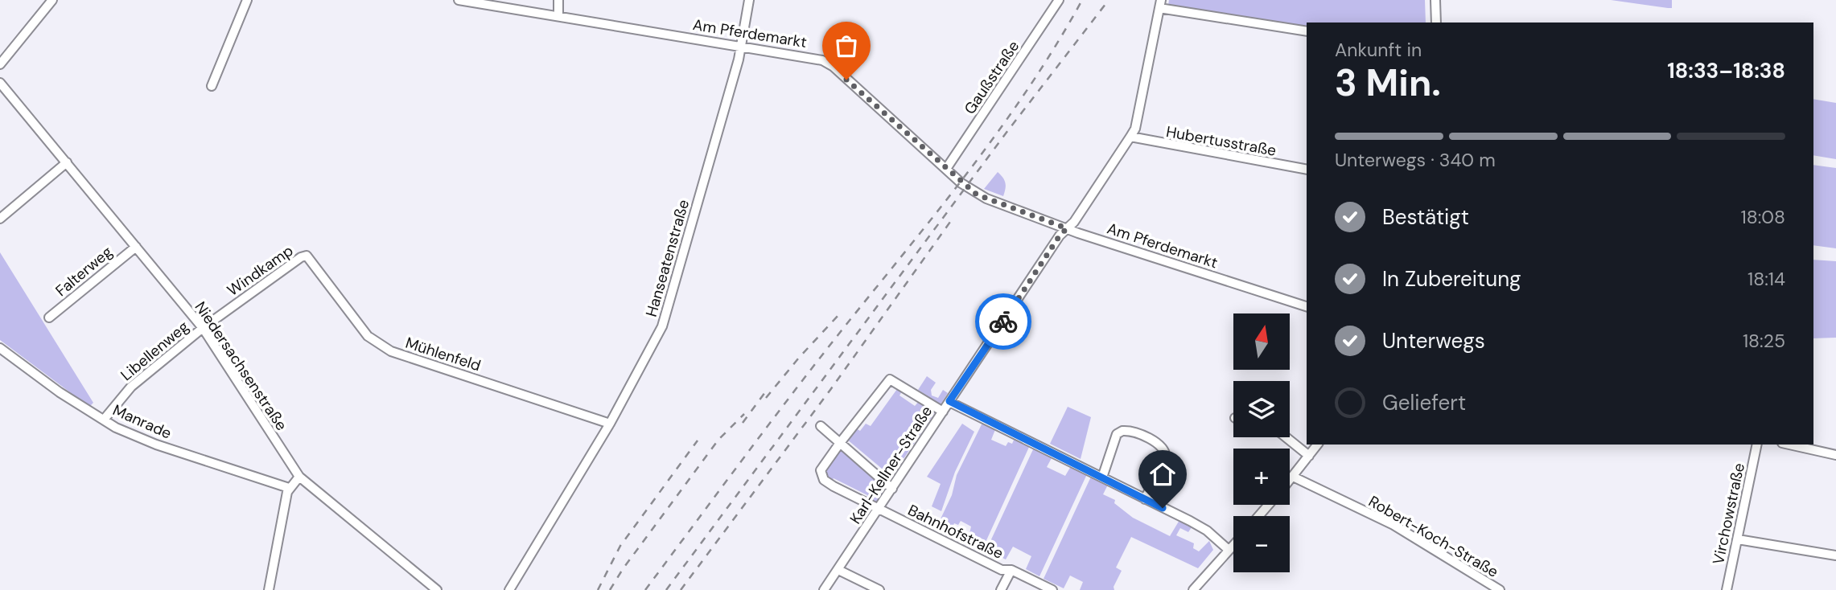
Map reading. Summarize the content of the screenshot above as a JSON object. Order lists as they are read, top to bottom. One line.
{"streets":{"street":["Am Pferdemarkt","Gaußstraße","Hubertusstraße","Hanseatenstraße","Windkamp","Falterweg","Libellenweg","Mühlenfeld","Niedersachsenstraße","Manrade","Karl-Kellner-Straße","Virchowstraße","Bahnhofstraße","Robert-Koch-Straße"]},"crossings":[["Am Pferdemarkt","Gaußstraße"],["Am Pferdemarkt","Hanseatenstraße"],["Am Pferdemarkt","Karl-Kellner-Straße"],["Hubertusstraße","Karl-Kellner-Straße"],["Hanseatenstraße","Mühlenfeld"],["Windkamp","Libellenweg"],["Windkamp","Mühlenfeld"],["Windkamp","Niedersachsenstraße"],["Falterweg","Niedersachsenstraße"],["Libellenweg","Niedersachsenstraße"],["Libellenweg","Manrade"],["Karl-Kellner-Straße","Bahnhofstraße"]],"north":"top","page":{"heading":["3 Min.","Ankunft in","18:33–18:38"],"bar":"Unterwegs · 340 m","list":[["Bestätigt","18:08"],["In Zubereitung","18:14"],["Unterwegs","18:25"],"Geliefert"],"map_buttons":["+","−"]}}
